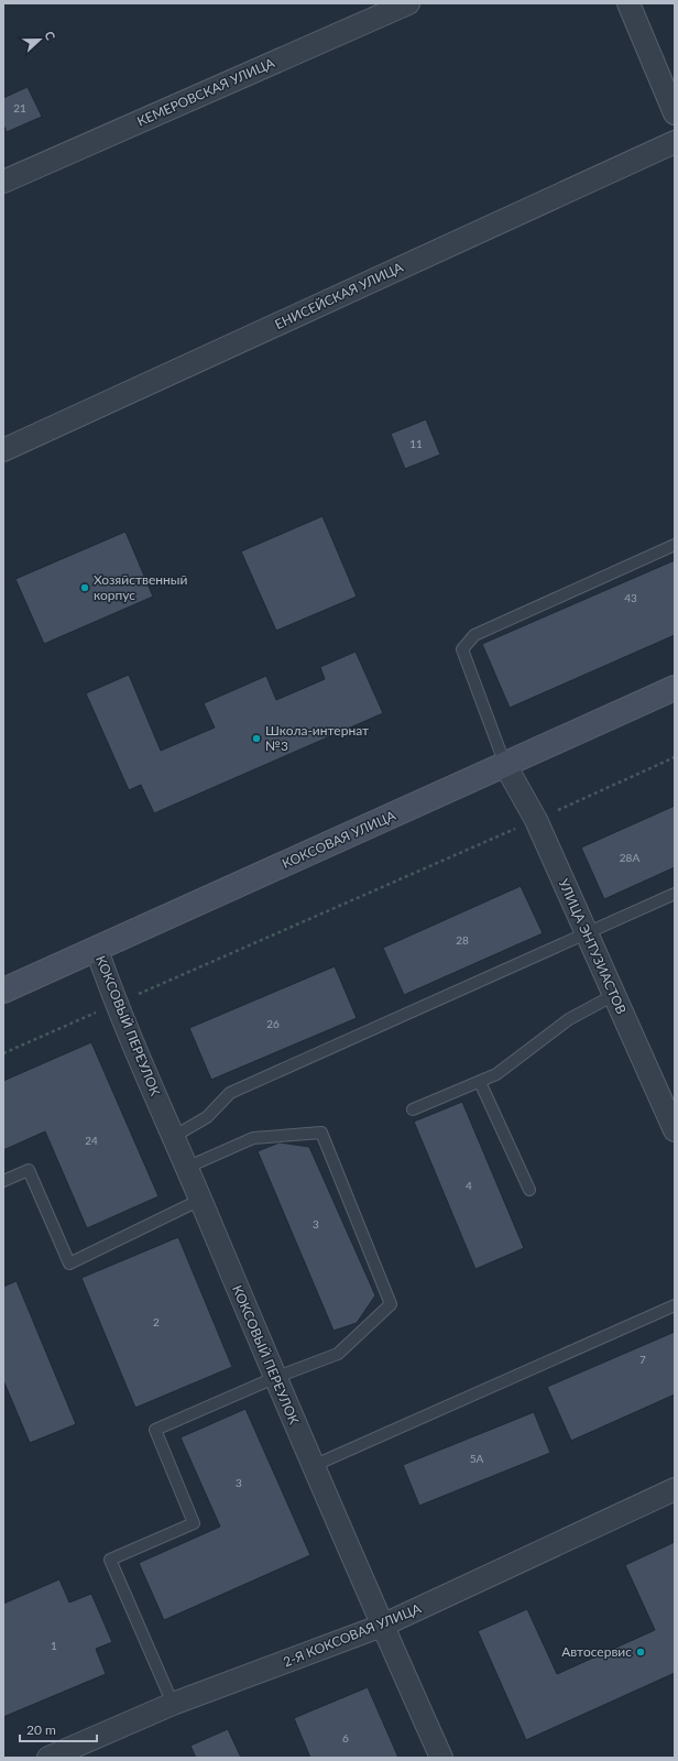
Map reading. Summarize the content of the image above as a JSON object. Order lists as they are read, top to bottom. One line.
{"streets":{"main road":["КОКСОВАЯ УЛИЦА"],"street":["КЕМЕРОВСКАЯ УЛИЦА","ЕНИСЕЙСКАЯ УЛИЦА","УЛИЦА ЭНТУЗИАСТОВ","КОКСОВЫЙ ПЕРЕУЛОК","2-Я КОКСОВАЯ УЛИЦА"]},"crossings":[["КОКСОВАЯ УЛИЦА","УЛИЦА ЭНТУЗИАСТОВ"],["КОКСОВАЯ УЛИЦА","КОКСОВЫЙ ПЕРЕУЛОК"],["КОКСОВЫЙ ПЕРЕУЛОК","2-Я КОКСОВАЯ УЛИЦА"]],"places":["Хозяйственный корпус","Школа-интернат №3","Автосервис"],"house_numbers":["21","11","43","28А","28","26","24","4","3","2","7","5А","3","1","6"],"scale_bar":"20 m","north":"right"}
